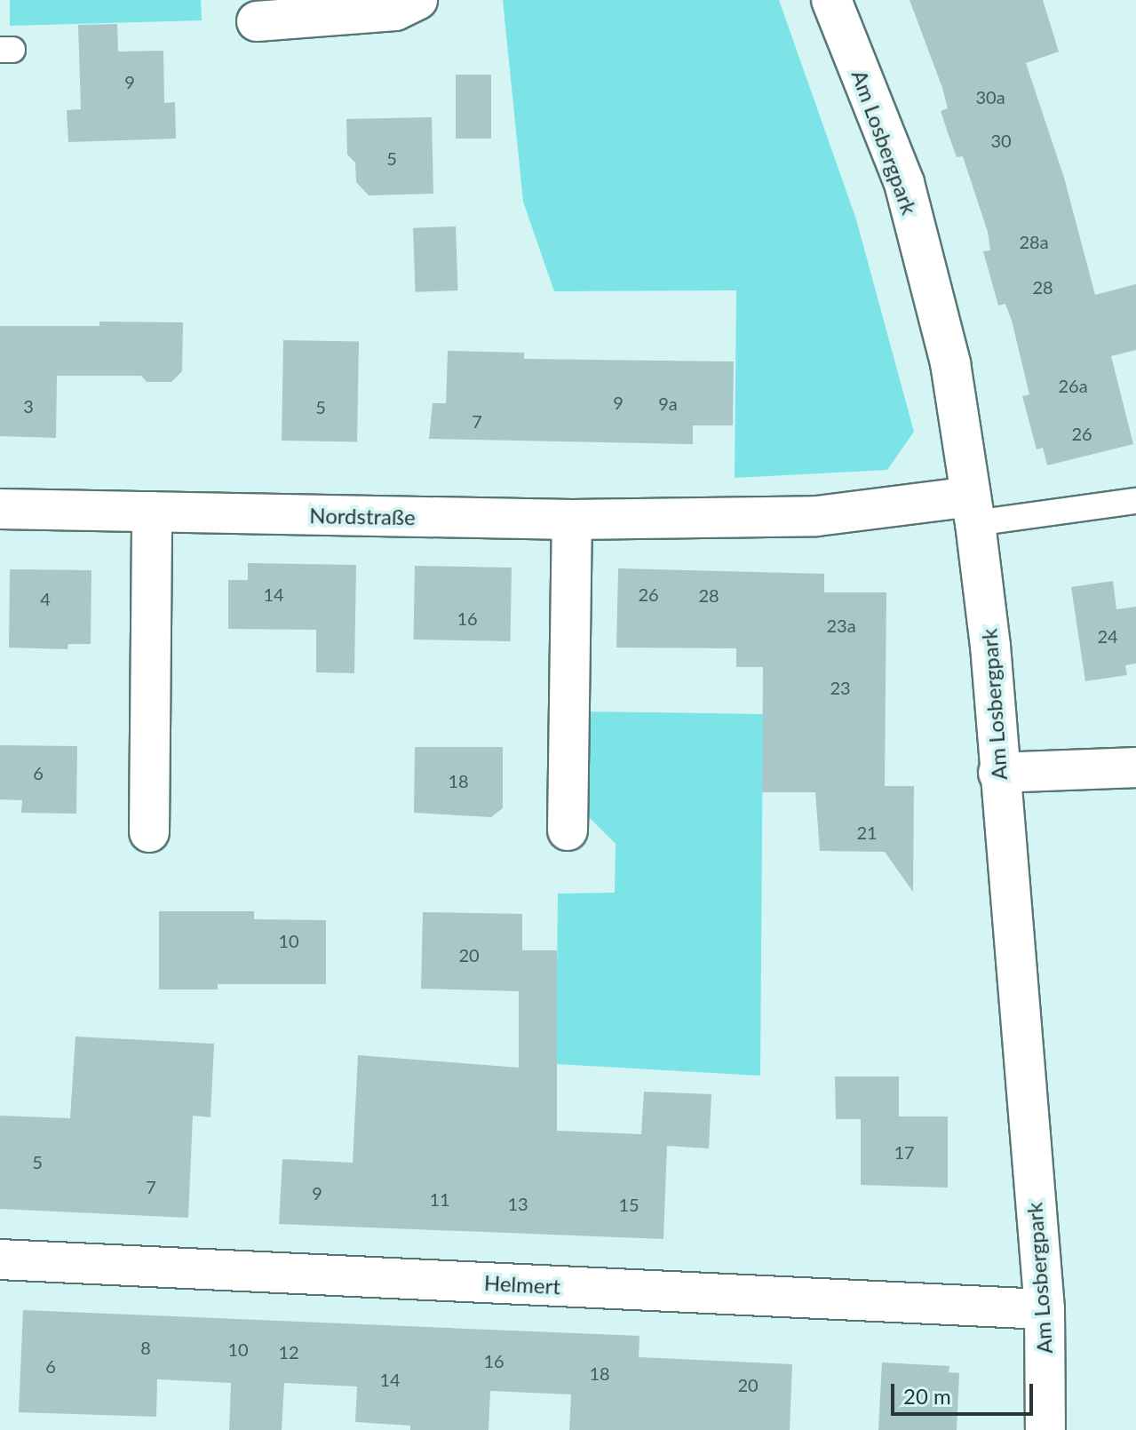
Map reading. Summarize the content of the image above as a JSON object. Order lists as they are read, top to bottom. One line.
{"streets":{"street":["Am Losbergpark","Nordstraße","Helmert"]},"crossings":[["Am Losbergpark","Nordstraße"],["Am Losbergpark","Helmert"]],"house_numbers":["9","30a","30","5","28a","28","26a","9","9a","3","5","7","26","14","26","28","4","16","23a","24","23","6","18","21","10","20","17","5","7","9","11","13","15","8","10","12","16","6","18","14","20"],"scale_bar":"20 m"}
